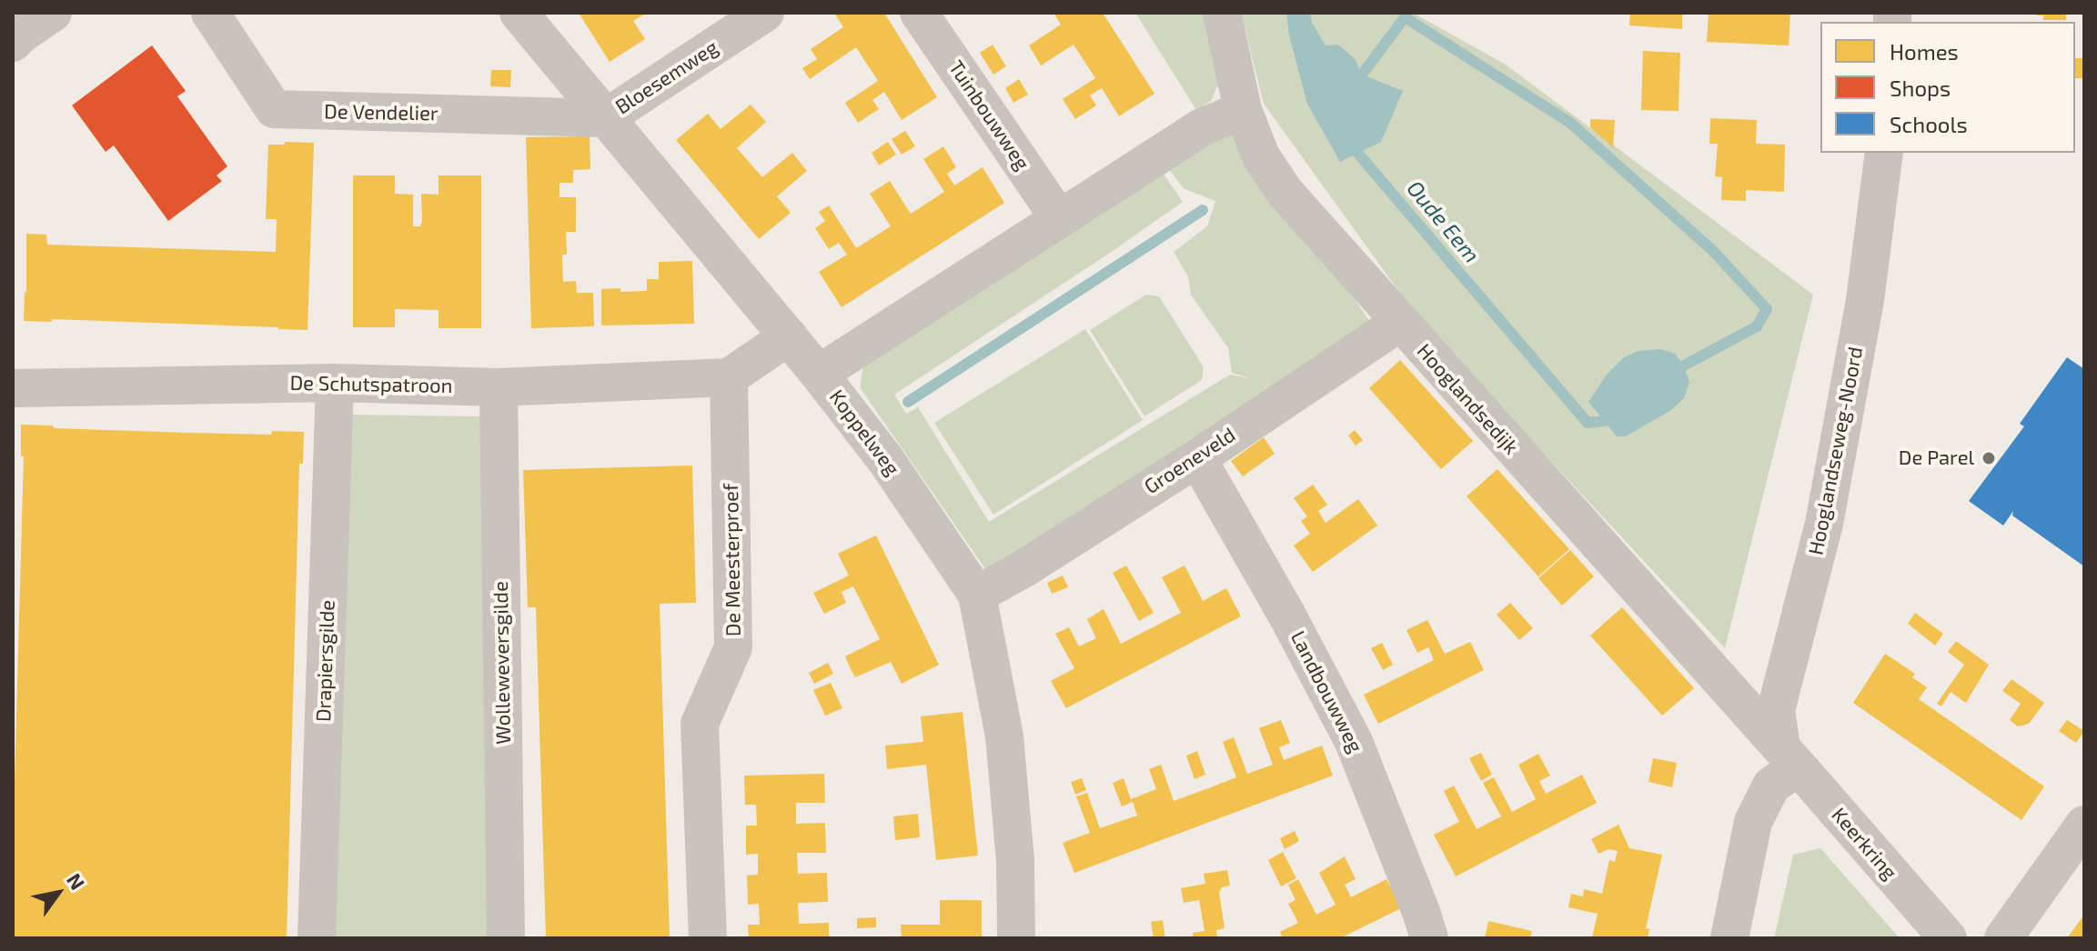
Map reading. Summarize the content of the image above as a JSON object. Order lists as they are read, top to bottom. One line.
{"streets":{"street":["Bloesemweg","De Vendelier","Tuinbouwweg","De Schutspatroon","Hooglandsedijk","Koppelweg","Hooglandseweg-Noord","Groeneveld","De Meesterproef","Drapiersgilde","Wolleweversgilde","Landbouwweg","Keerkring"]},"crossings":[["Bloesemweg","De Vendelier"],["Bloesemweg","Koppelweg"],["De Vendelier","Koppelweg"],["De Schutspatroon","De Meesterproef"],["De Schutspatroon","Drapiersgilde"],["De Schutspatroon","Wolleweversgilde"],["Hooglandsedijk","Hooglandseweg-Noord"],["Hooglandsedijk","Groeneveld"],["Hooglandsedijk","Keerkring"],["Koppelweg","Groeneveld"],["Hooglandseweg-Noord","Keerkring"],["Groeneveld","Landbouwweg"]],"water":["Oude Eem"],"places":["De Parel"],"legend":["Homes","Shops","Schools"],"north":"top right"}
